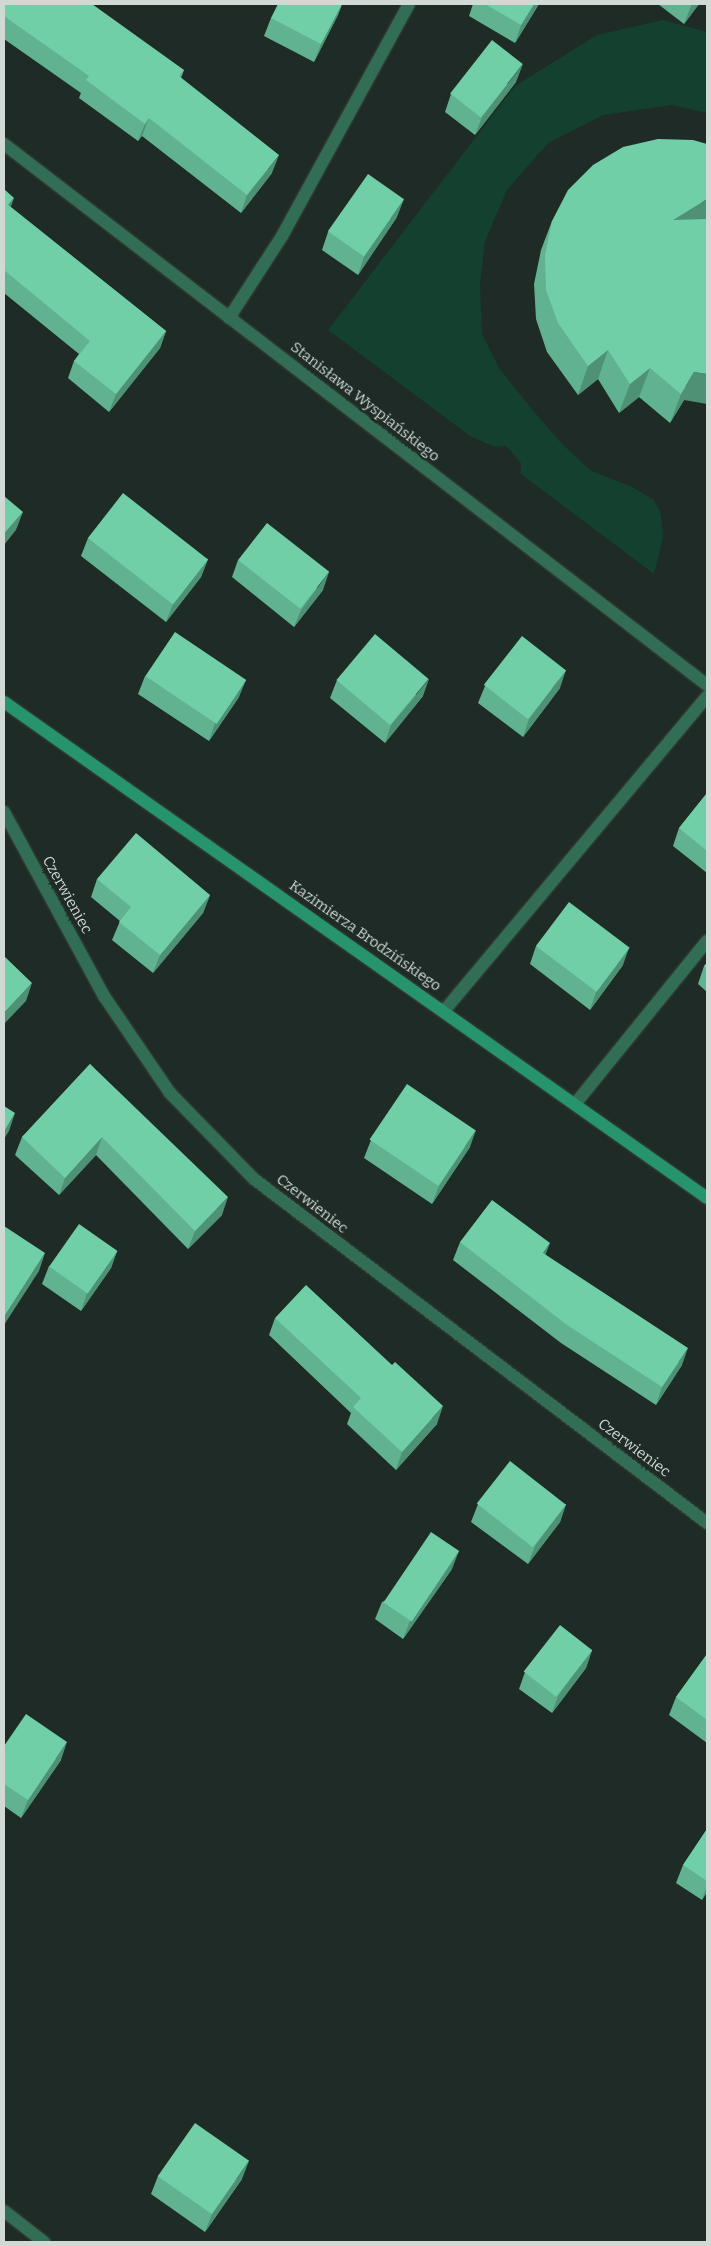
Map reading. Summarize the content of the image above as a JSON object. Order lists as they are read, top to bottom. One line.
{"streets":{"main road":["Kazimierza Brodzińskiego"],"street":["Stanisława Wyspiańskiego","Czerwieniec"]}}
